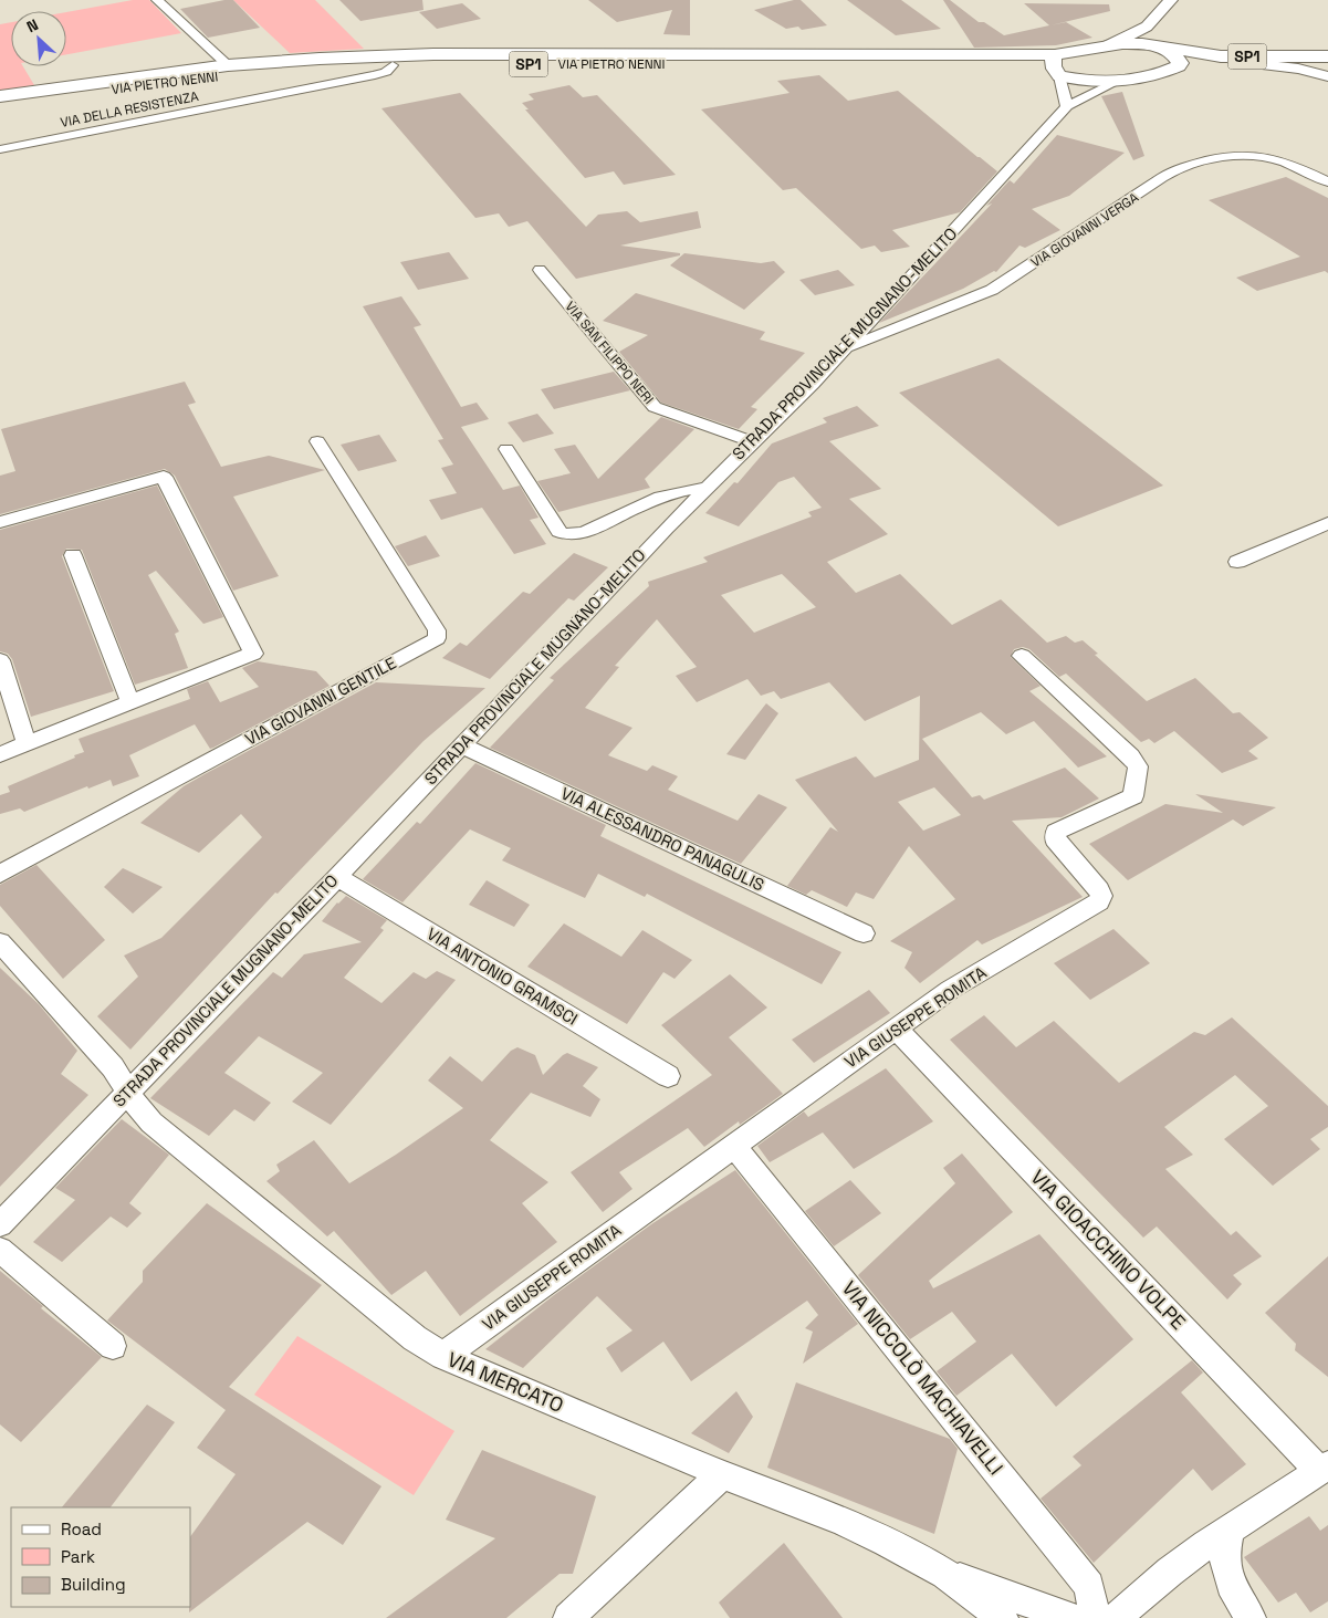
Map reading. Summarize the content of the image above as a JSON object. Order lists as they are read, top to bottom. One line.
{"streets":{"main road":["SP1","VIA PIETRO NENNI"],"street":["VIA DELLA RESISTENZA","VIA GIOVANNI VERGA","STRADA PROVINCIALE MUGNANO-MELITO","VIA SAN FILIPPO NERI","VIA GIOVANNI GENTILE","VIA ALESSANDRO PANAGULIS","VIA ANTONIO GRAMSCI","VIA GIUSEPPE ROMITA","VIA GIOACCHINO VOLPE","VIA NICCOLÒ MACHIAVELLI","VIA MERCATO"]},"crossings":[["SP1","VIA PIETRO NENNI"],["VIA PIETRO NENNI","VIA DELLA RESISTENZA"],["VIA PIETRO NENNI","STRADA PROVINCIALE MUGNANO-MELITO"],["VIA GIOVANNI VERGA","STRADA PROVINCIALE MUGNANO-MELITO"],["STRADA PROVINCIALE MUGNANO-MELITO","VIA SAN FILIPPO NERI"],["STRADA PROVINCIALE MUGNANO-MELITO","VIA ALESSANDRO PANAGULIS"],["STRADA PROVINCIALE MUGNANO-MELITO","VIA ANTONIO GRAMSCI"],["STRADA PROVINCIALE MUGNANO-MELITO","VIA MERCATO"],["VIA GIUSEPPE ROMITA","VIA GIOACCHINO VOLPE"],["VIA GIUSEPPE ROMITA","VIA NICCOLÒ MACHIAVELLI"],["VIA GIUSEPPE ROMITA","VIA MERCATO"]],"legend":["Road","Park","Building"],"north":"top left"}
